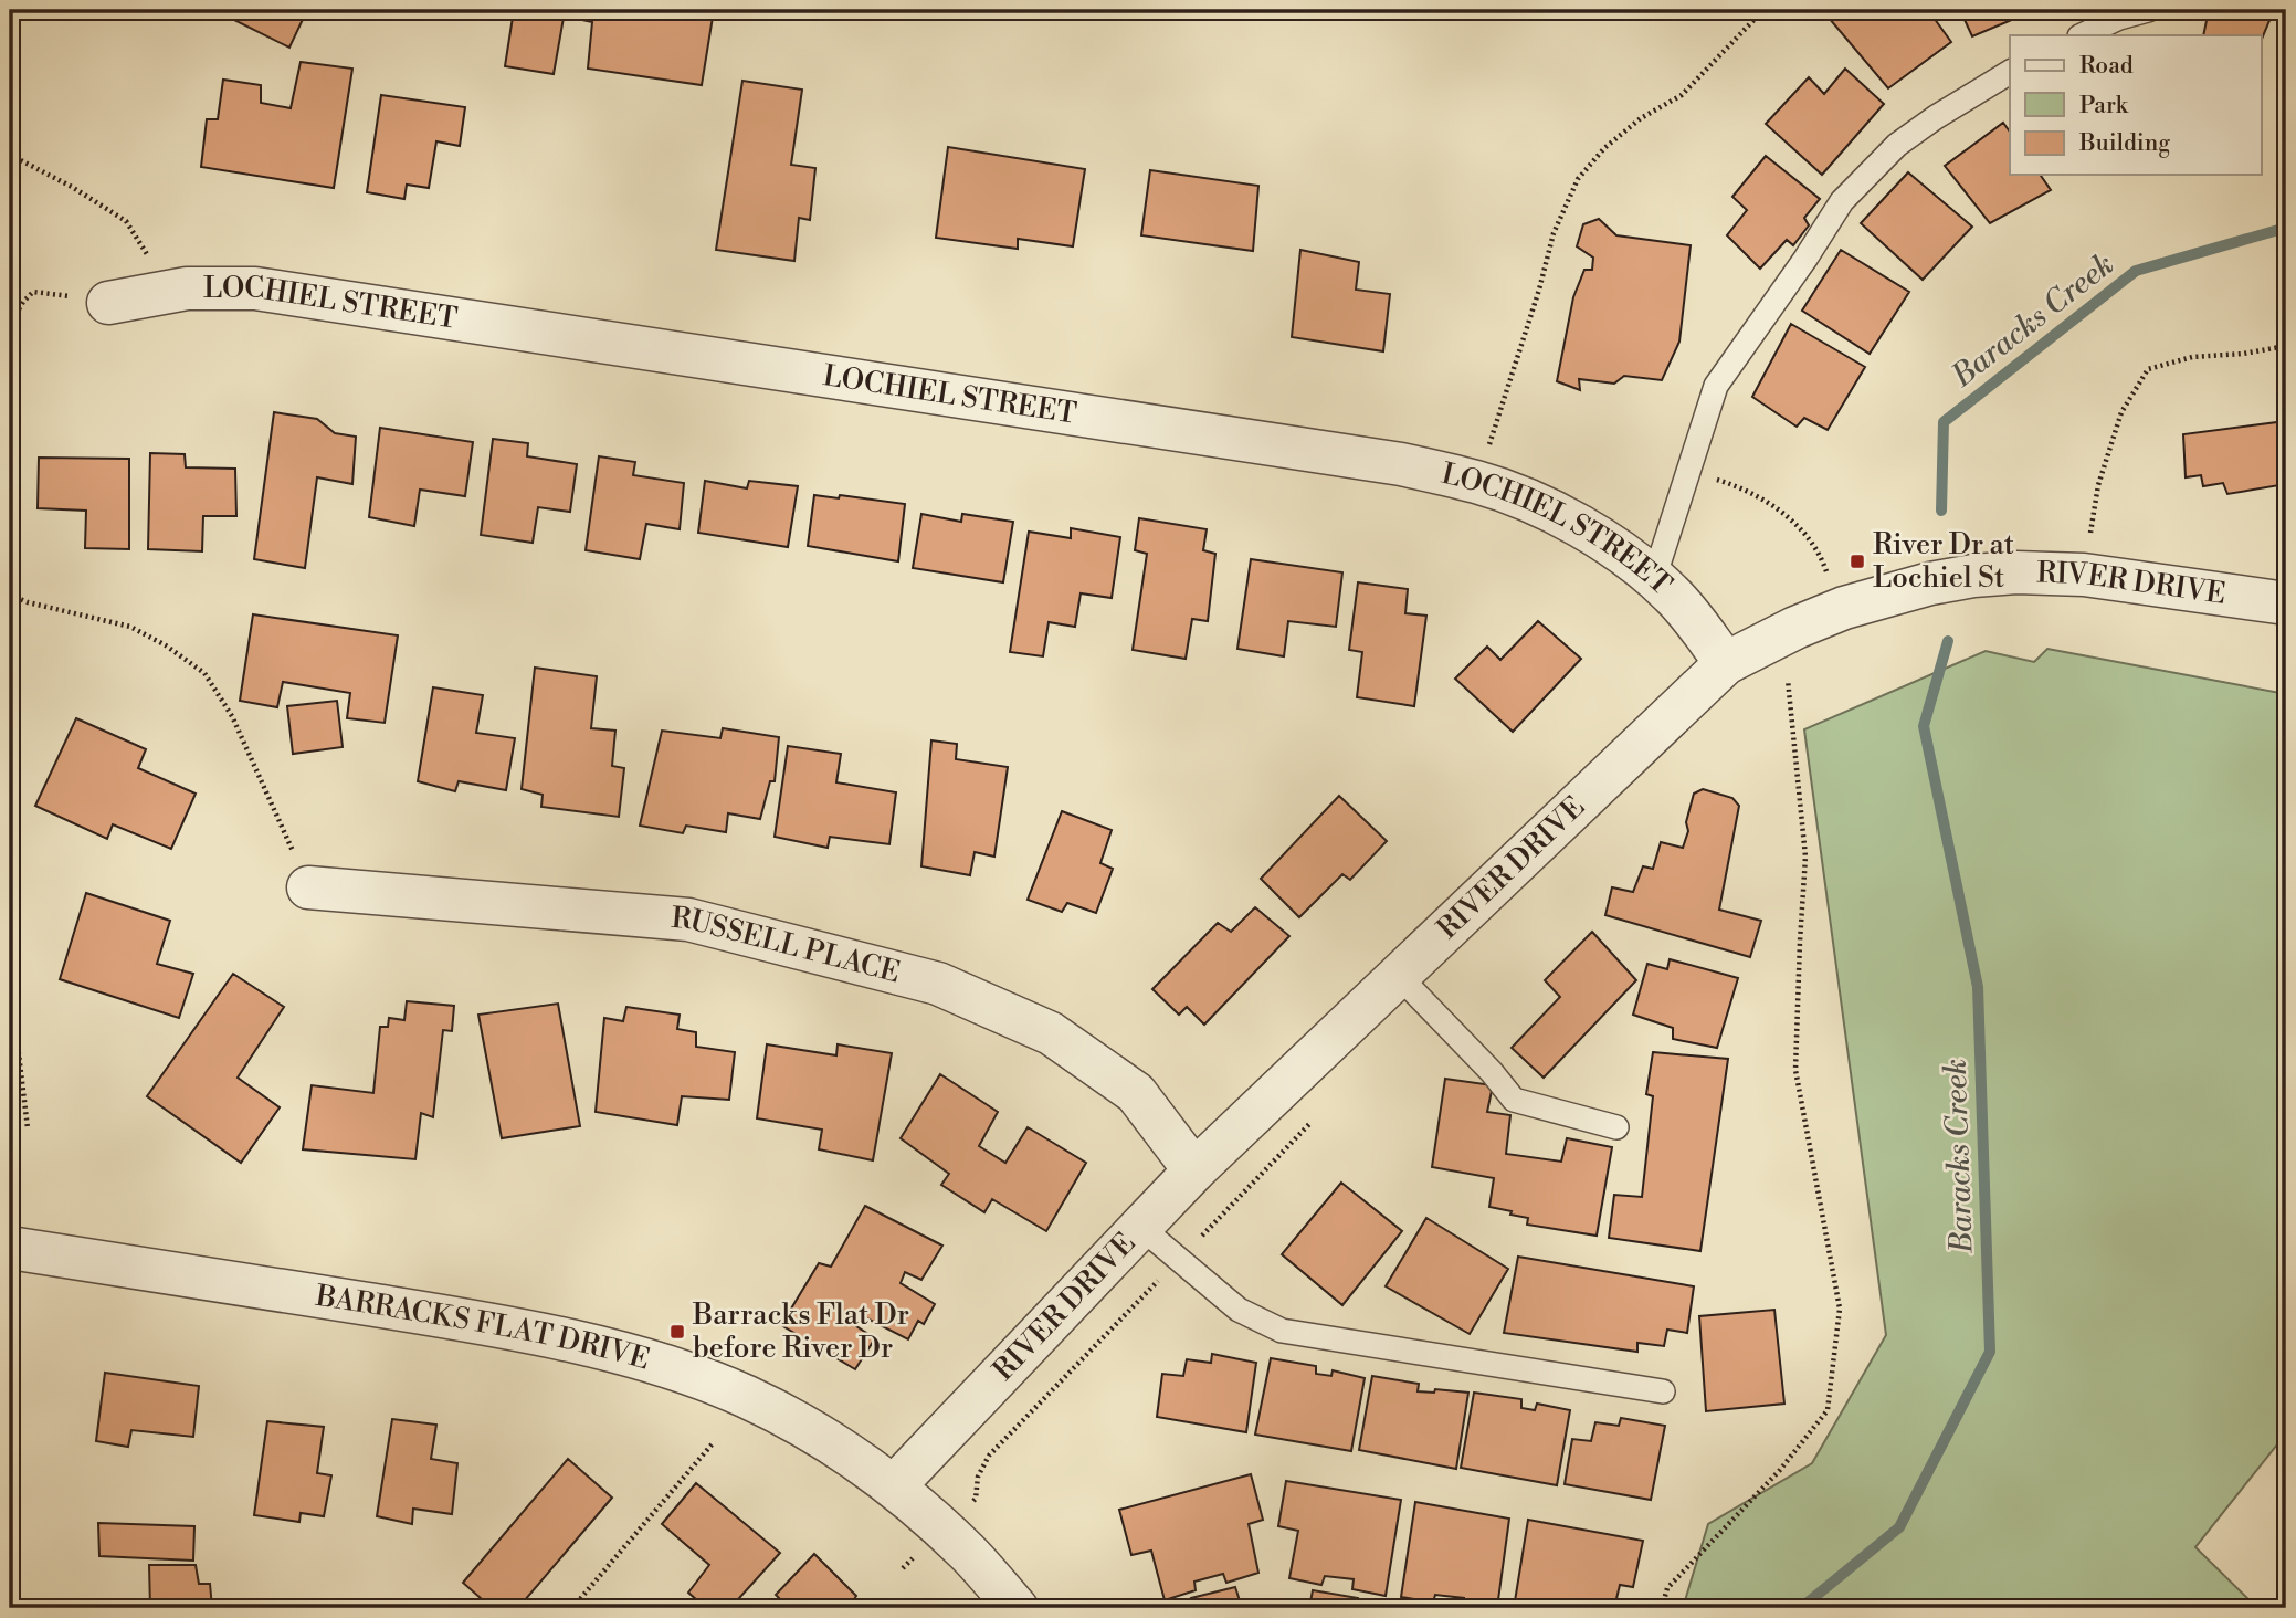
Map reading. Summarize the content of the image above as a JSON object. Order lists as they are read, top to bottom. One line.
{"streets":{"street":["LOCHIEL STREET","RIVER DRIVE","RUSSELL PLACE","BARRACKS FLAT DRIVE"]},"crossings":[["LOCHIEL STREET","RIVER DRIVE"],["RIVER DRIVE","RUSSELL PLACE"],["RIVER DRIVE","BARRACKS FLAT DRIVE"]],"water":["Baracks Creek"],"places":{"transit":["River Dr at Lochiel St","Barracks Flat Dr before River Dr"]},"legend":["Road","Park","Building"]}
